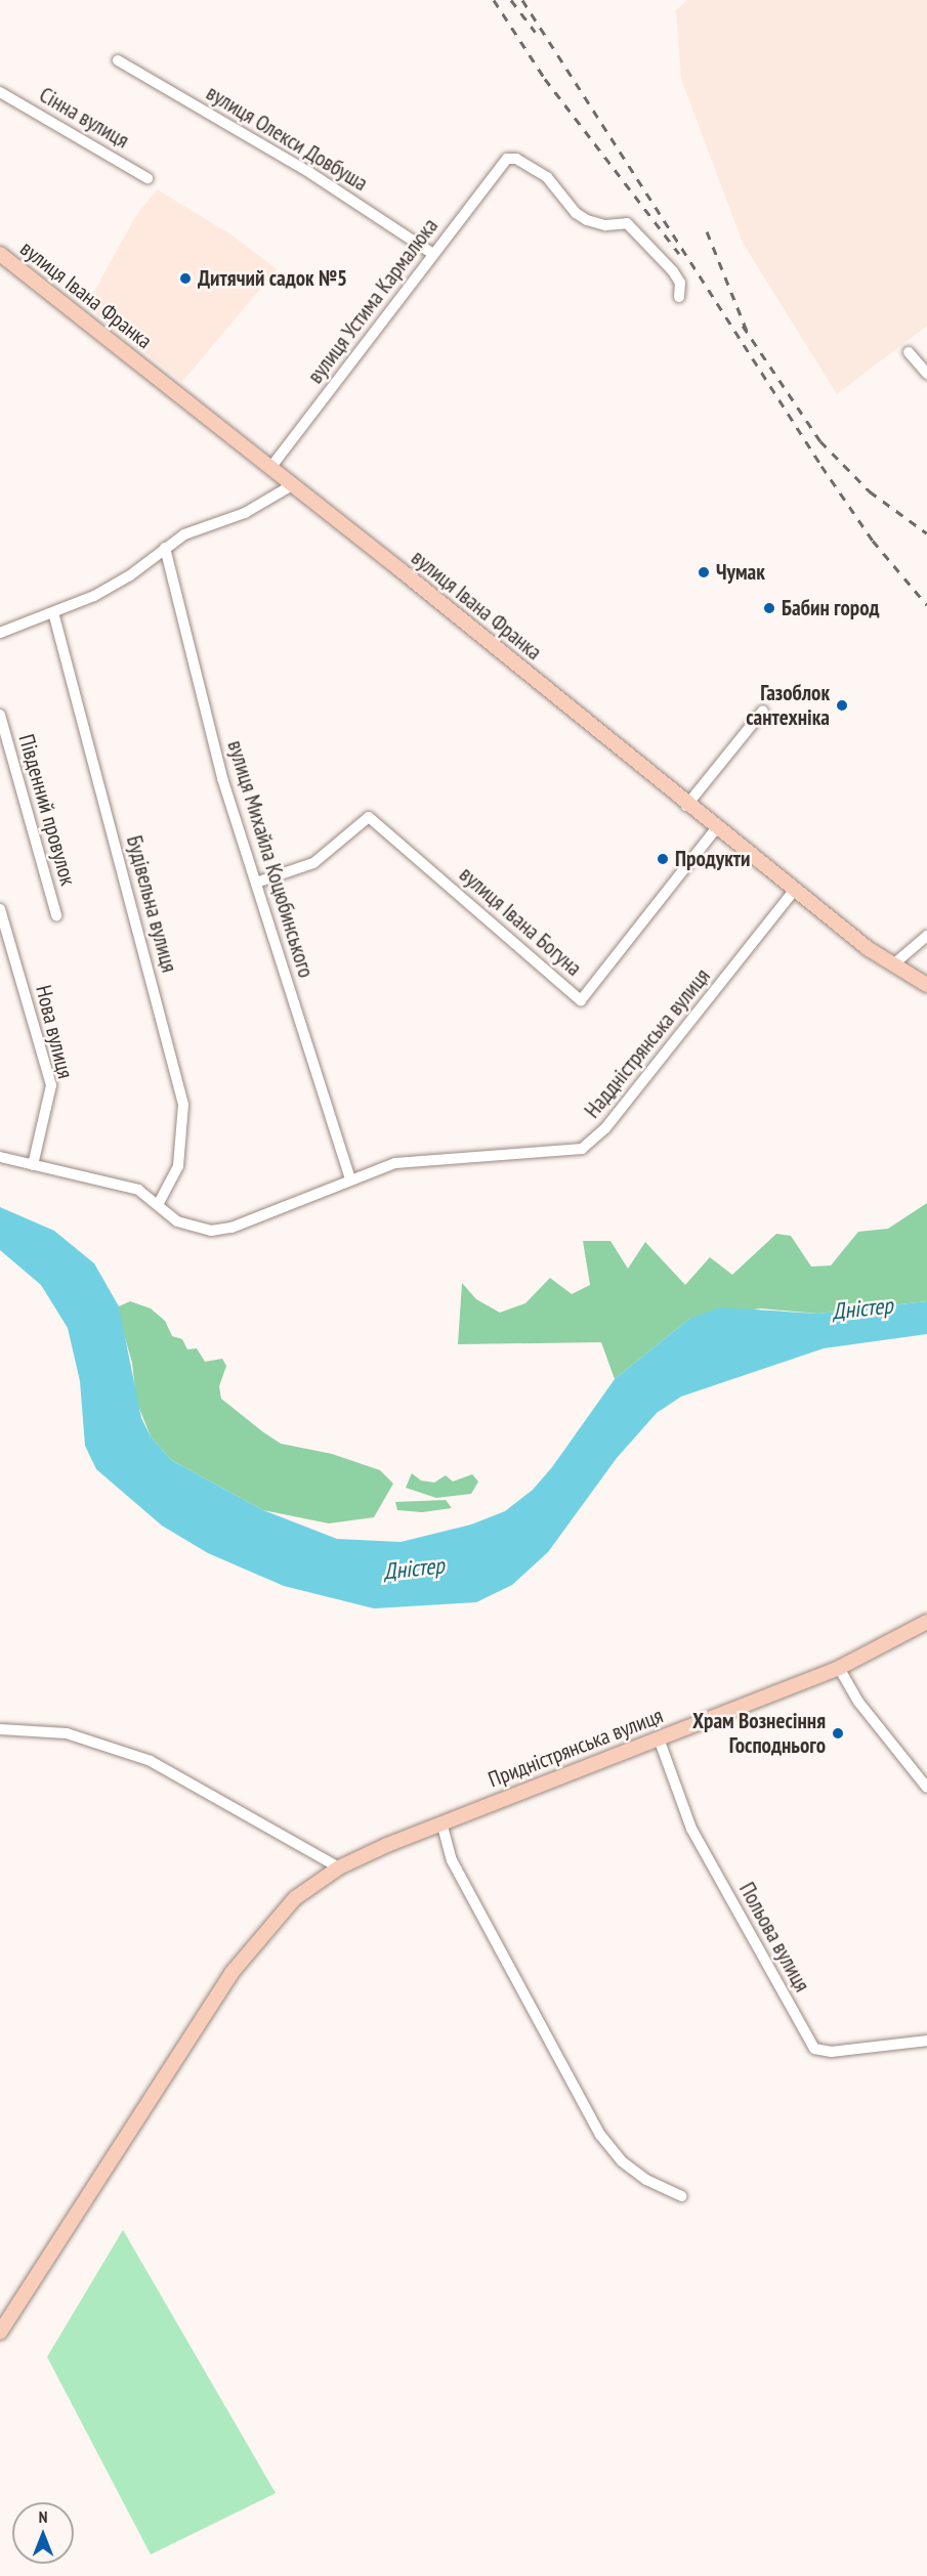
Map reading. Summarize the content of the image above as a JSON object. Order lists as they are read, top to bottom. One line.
{"streets":{"main road":["вулиця Івана Франка","Придністрянська вулиця"],"street":["Сінна вулиця","вулиця Олекси Довбуша","вулиця Устима Кармалюка","Південний провулок","вулиця Михайла Коцюбинського","Будівельна вулиця","вулиця Івана Богуна","Нова вулиця","Наддністрянська вулиця","Польова вулиця"]},"crossings":[["вулиця Олекси Довбуша","вулиця Устима Кармалюка"],["вулиця Івана Франка","вулиця Устима Кармалюка"],["вулиця Івана Франка","вулиця Івана Богуна"],["вулиця Івана Франка","Наддністрянська вулиця"],["вулиця Михайла Коцюбинського","вулиця Івана Богуна"],["вулиця Михайла Коцюбинського","Наддністрянська вулиця"],["Будівельна вулиця","Наддністрянська вулиця"],["Придністрянська вулиця","Польова вулиця"]],"water":["Дністер"],"places":["Дитячий садок №5","Чумак","Бабин город","Газоблок сантехніка","Продукти","Храм Вознесіння Господнього"],"north":"top"}
